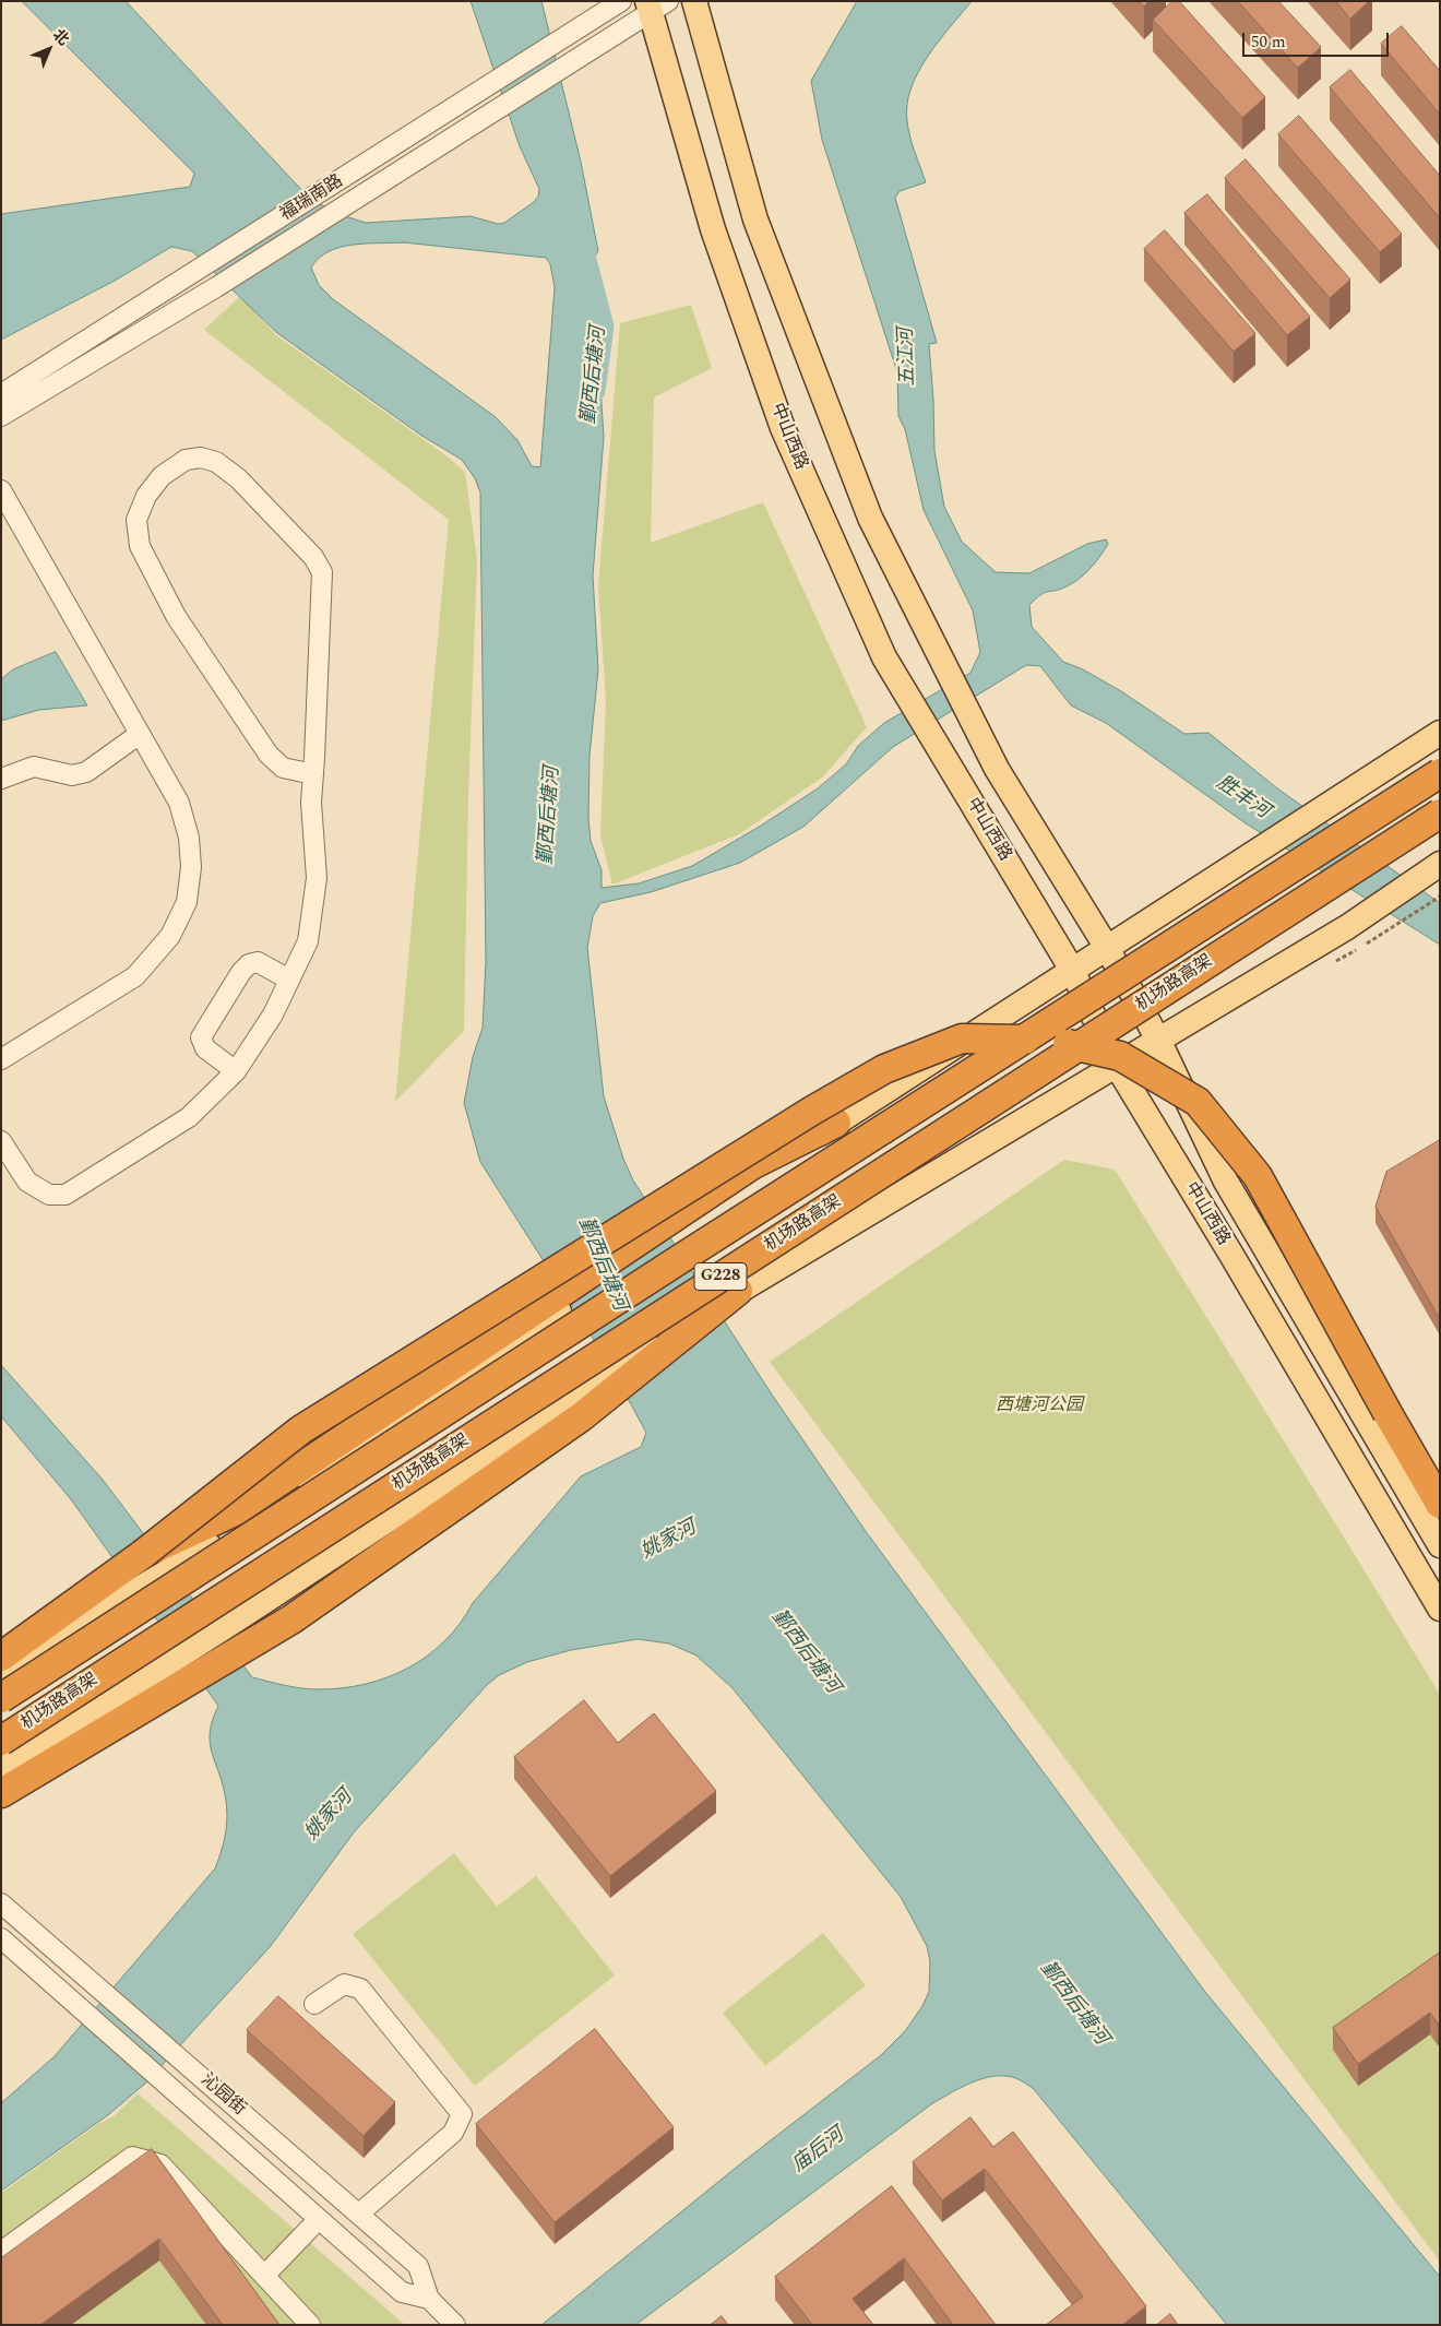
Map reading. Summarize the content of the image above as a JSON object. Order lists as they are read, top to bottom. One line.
{"streets":{"highway":["机场路高架","G228"],"main road":["中山西路"],"street":["福瑞南路","沁园街"]},"crossings":[["福瑞南路","中山西路"]],"water":["五江河","鄞西后塘河","胜丰河","姚家河","庙后河"],"parks":["西塘河公园"],"scale_bar":"50 m","north":"top right"}
